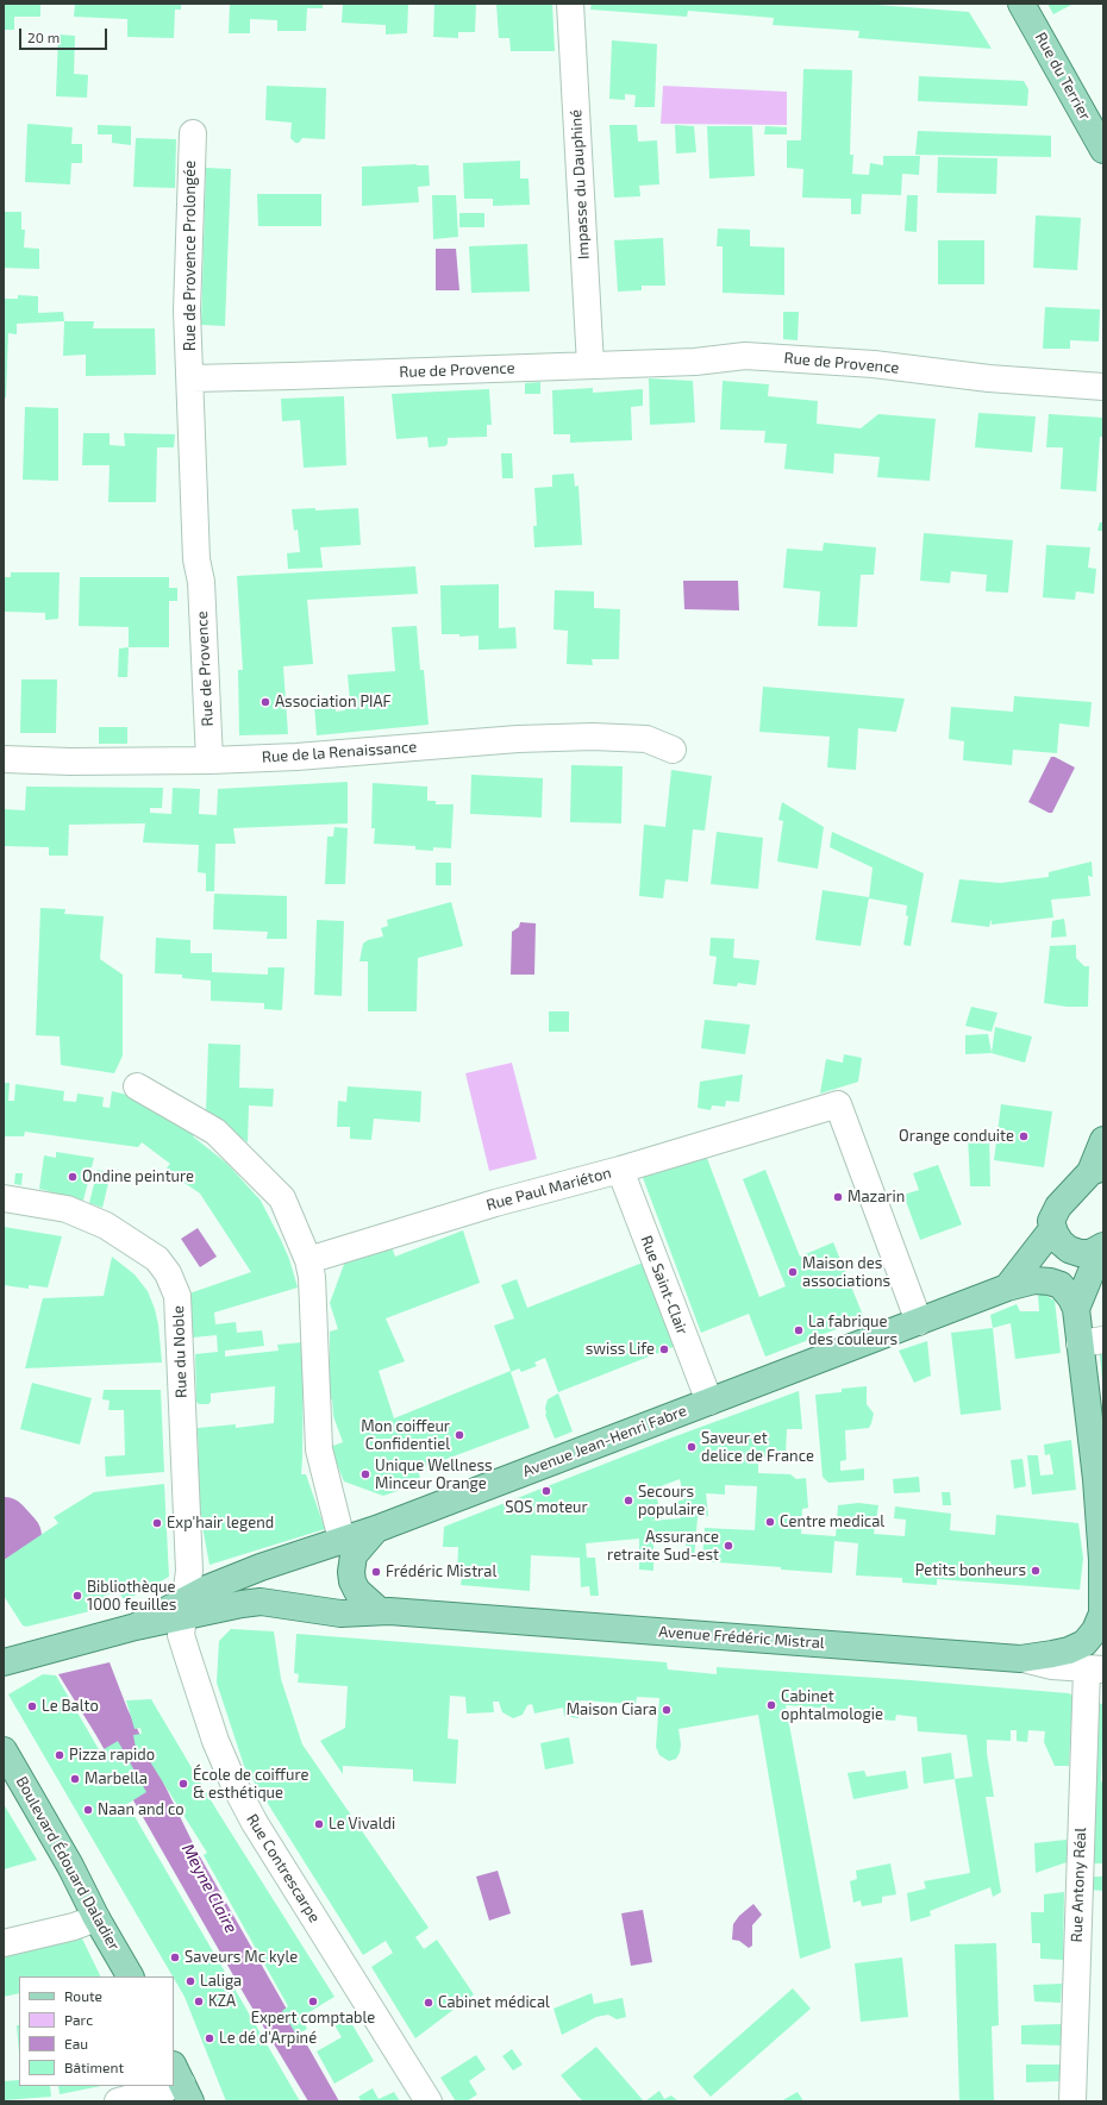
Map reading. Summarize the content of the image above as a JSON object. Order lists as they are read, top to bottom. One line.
{"streets":{"main road":["Rue du Terrier","Avenue Jean-Henri Fabre","Avenue Frédéric Mistral","Boulevard Édouard Daladier"],"street":["Impasse du Dauphiné","Rue de Provence Prolongée","Rue de Provence","Rue de la Renaissance","Rue Paul Mariéton","Rue Saint-Clair","Rue du Noble","Rue Contrescarpe","Rue Antony Réal"]},"crossings":[["Impasse du Dauphiné","Rue de Provence"],["Rue de Provence Prolongée","Rue de Provence"],["Rue de Provence","Rue de la Renaissance"],["Rue Paul Mariéton","Rue Saint-Clair"],["Rue Paul Mariéton","Avenue Jean-Henri Fabre"],["Rue Saint-Clair","Avenue Jean-Henri Fabre"],["Rue du Noble","Avenue Jean-Henri Fabre"],["Rue du Noble","Avenue Frédéric Mistral"],["Rue du Noble","Rue Contrescarpe"],["Avenue Jean-Henri Fabre","Avenue Frédéric Mistral"],["Avenue Jean-Henri Fabre","Rue Contrescarpe"],["Avenue Frédéric Mistral","Rue Contrescarpe"],["Avenue Frédéric Mistral","Rue Antony Réal"]],"water":["Meyne Claire"],"places":["Association PIAF","Orange conduite","Ondine peinture","Mazarin","Maison des associations","La fabrique des couleurs","swiss Life","Mon coiffeur Confidentiel","Saveur et delice de France","Unique Wellness Minceur Orange","SOS moteur","Secours populaire","Centre medical","Exp'hair legend","Assurance retraite Sud-est","Petits bonheurs","Frédéric Mistral","Bibliothèque 1000 feuilles","Cabinet ophtalmologie","Le Balto","Maison Ciara","Pizza rapido","Marbella","École de coiffure & esthétique","Naan and co","Le Vivaldi","Saveurs Mc kyle","Laliga","KZA","Expert comptable","Cabinet médical","Le dé d'Arpiné"],"legend":["Route","Parc","Eau","Bâtiment"],"scale_bar":"20 m"}
